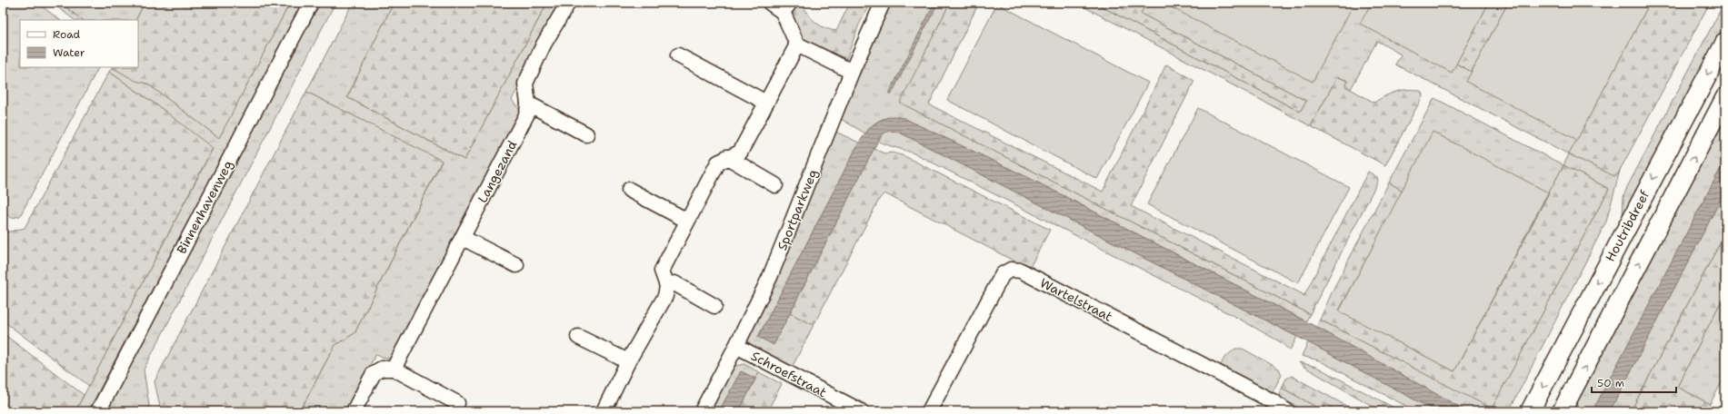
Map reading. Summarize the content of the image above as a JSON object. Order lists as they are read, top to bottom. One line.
{"streets":{"main road":["Houtribdreef"],"street":["Langezand","Binnenhavenweg","Sportparkweg","Wartelstraat","Schroefstraat"]},"crossings":[["Sportparkweg","Schroefstraat"]],"legend":["Road","Water"],"scale_bar":"50 m"}
